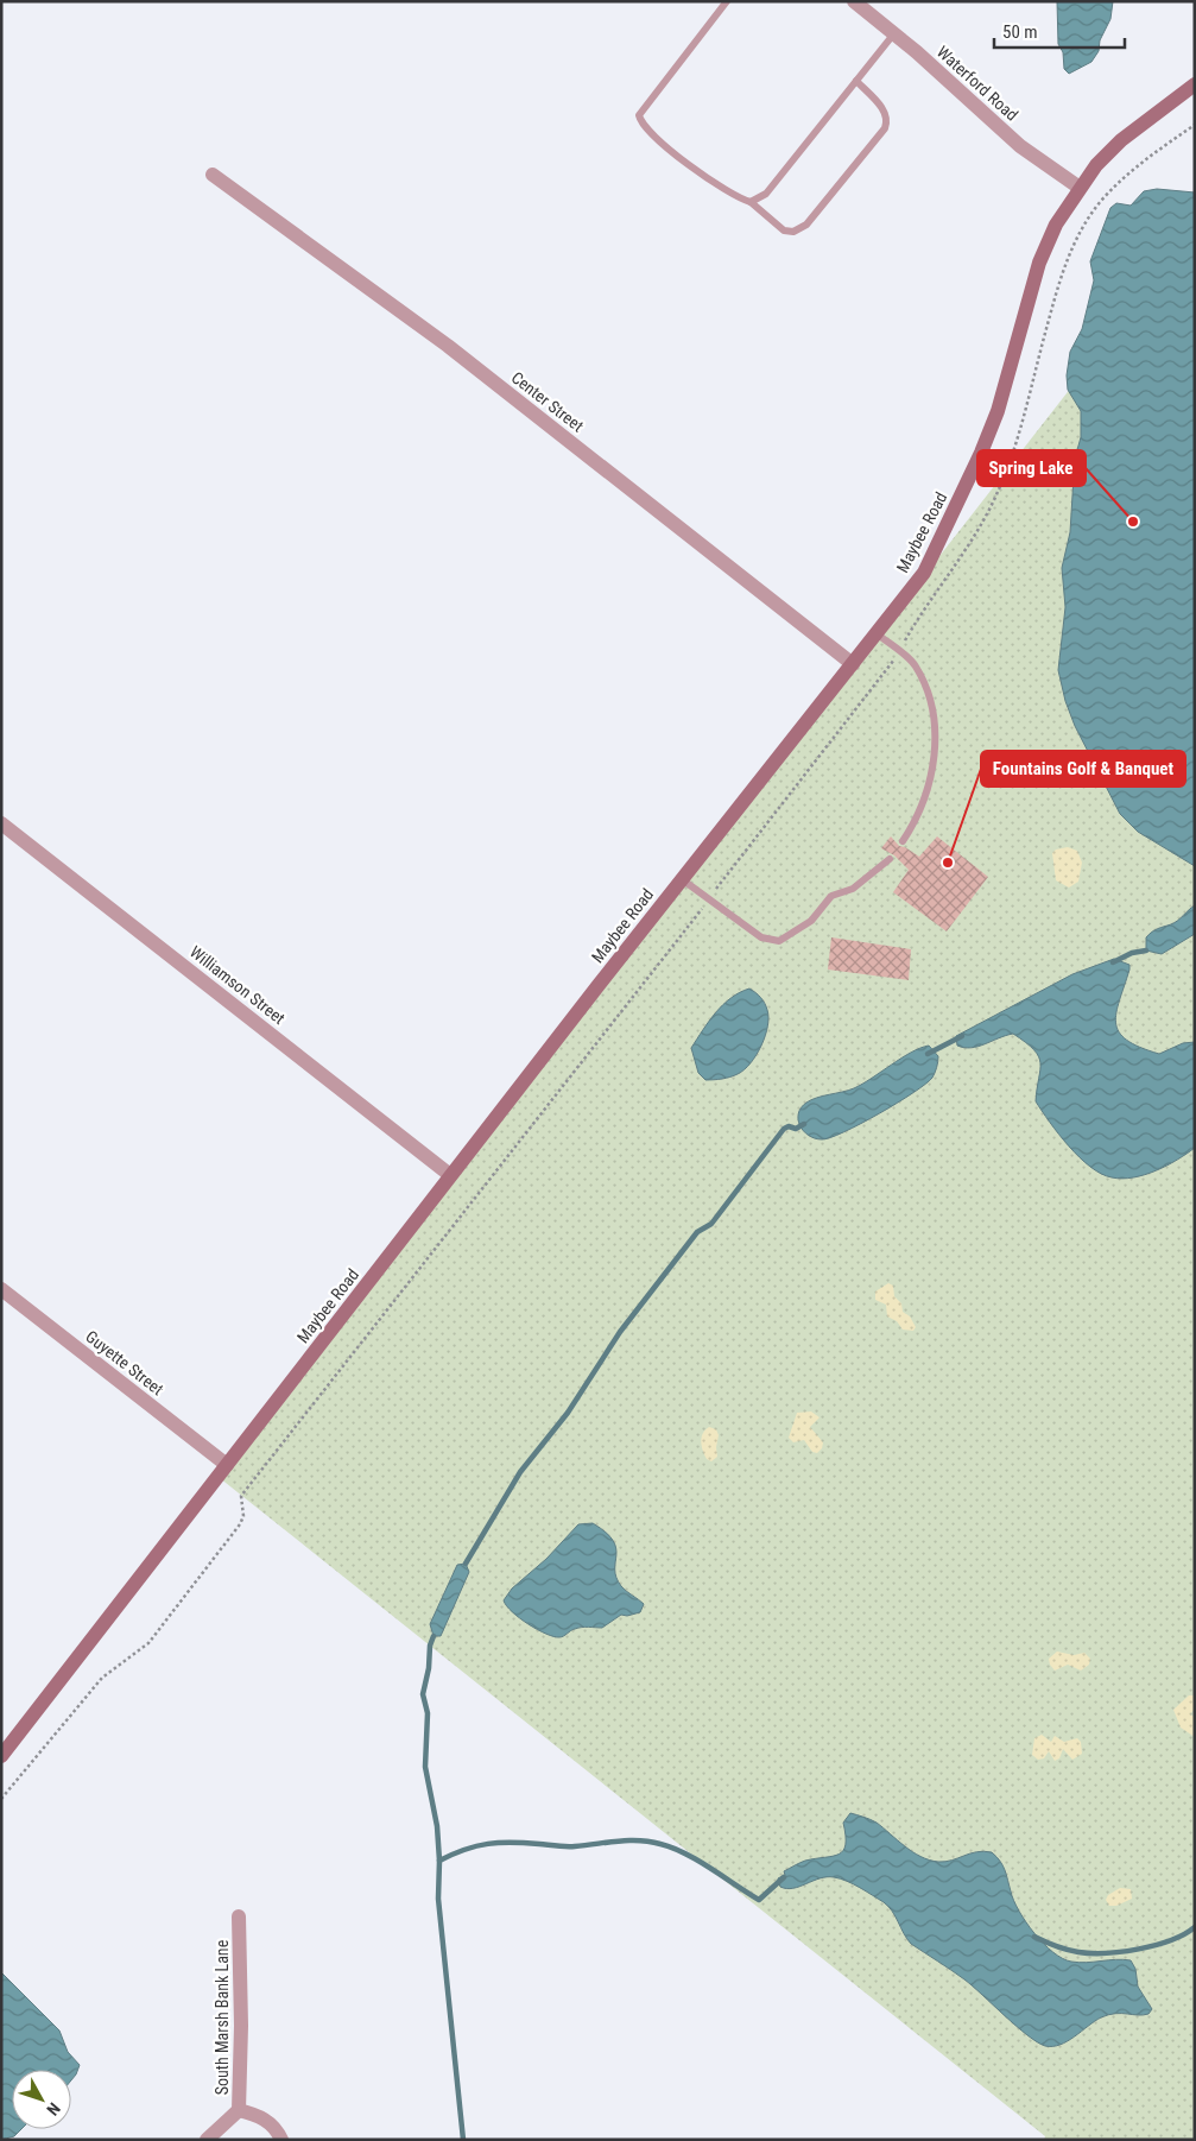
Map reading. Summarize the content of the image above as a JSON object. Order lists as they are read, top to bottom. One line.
{"streets":{"main road":["Maybee Road"],"street":["Waterford Road","Center Street","Williamson Street","Guyette Street","South Marsh Bank Lane"]},"crossings":[["Waterford Road","Maybee Road"],["Center Street","Maybee Road"],["Maybee Road","Williamson Street"],["Maybee Road","Guyette Street"]],"places":["Spring Lake","Fountains Golf & Banquet"],"scale_bar":"50 m","north":"bottom right"}
